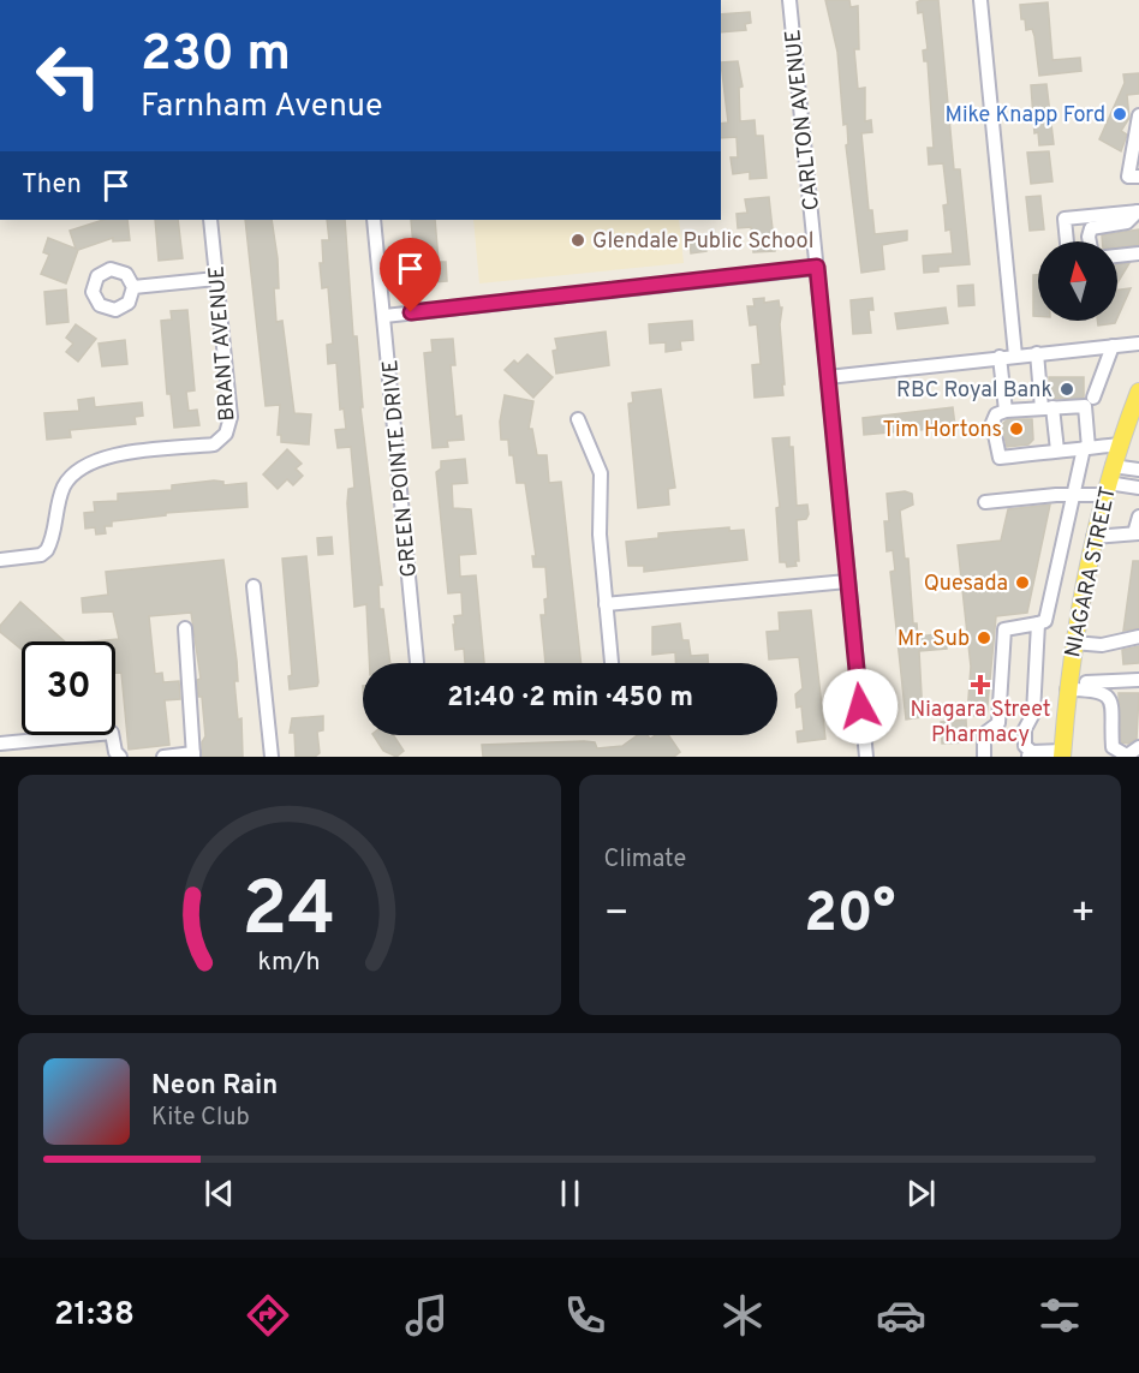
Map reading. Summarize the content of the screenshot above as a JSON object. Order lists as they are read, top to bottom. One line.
{"streets":{"main road":["NIAGARA STREET"],"street":["CARLTON AVENUE","BRANT AVENUE","GREEN POINTE DRIVE"]},"places":{"other":["Mike Knapp Ford","Glendale Public School","RBC Royal Bank","Tim Hortons","Quesada","Mr. Sub"],"health":["Niagara Street Pharmacy"]},"north":"top","page":{"turn":["230 m","Farnham Avenue"],"then":"Then","limit":"30","trip":"21:40 · 2 min · 450 m","tile":"Climate","heat":["−","20°","+"],"song":["Neon Rain","Kite Club"],"tabs":"21:38","gauge":["24","km/h"]}}
